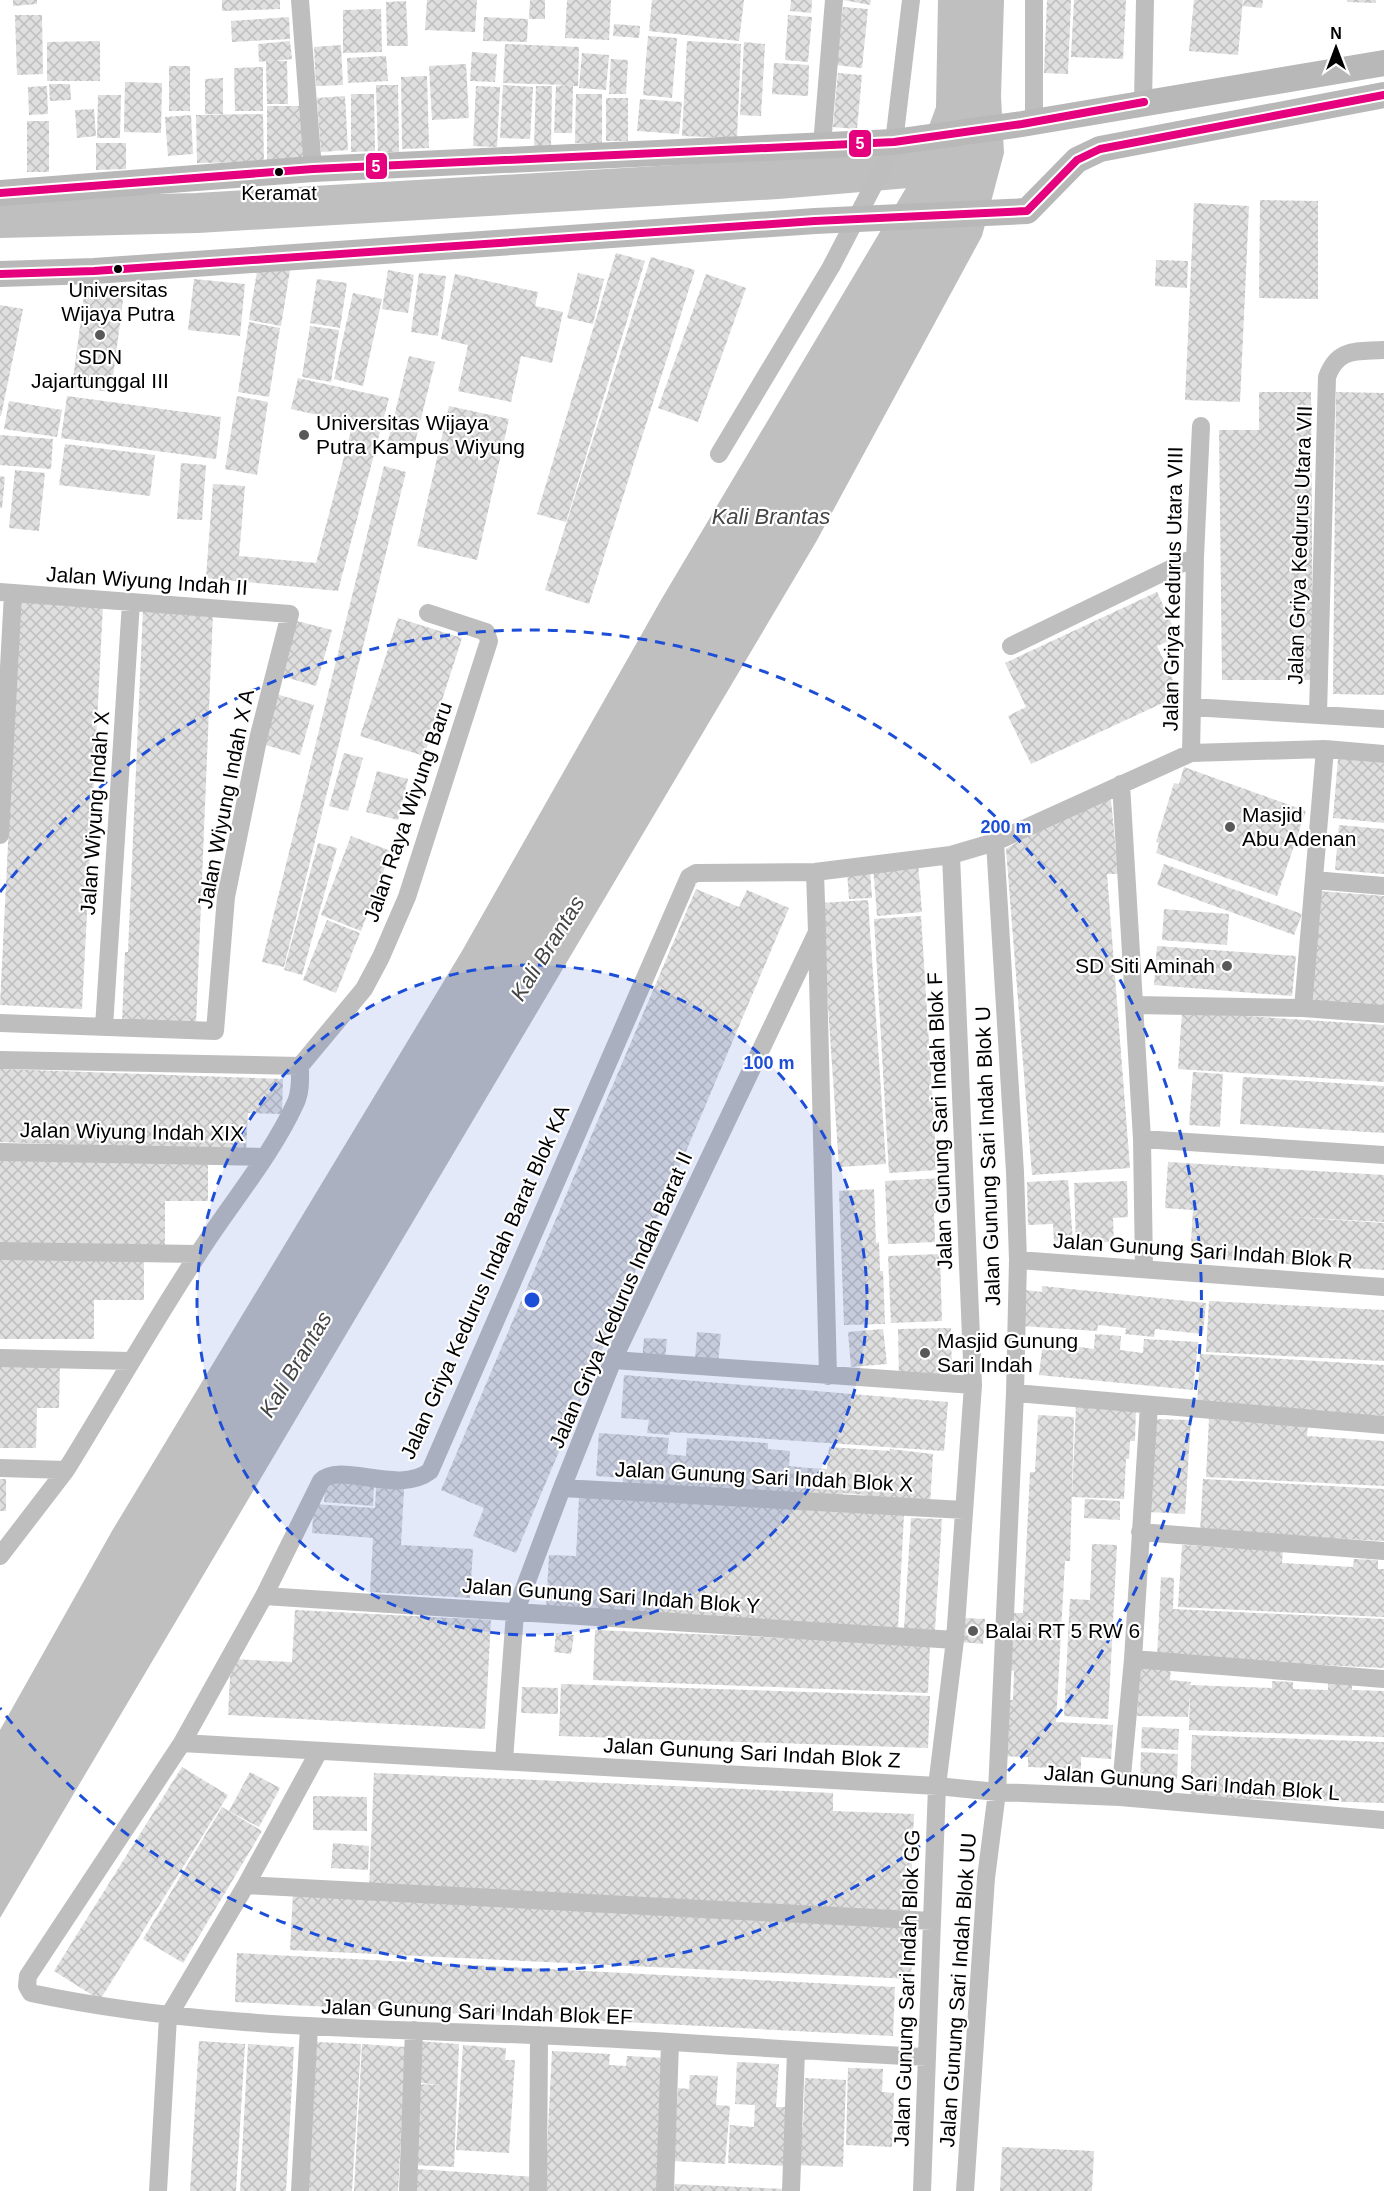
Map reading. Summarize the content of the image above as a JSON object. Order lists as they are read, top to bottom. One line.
{"streets":{"street":["Jalan Griya Kedurus Utara VII","Jalan Wiyung Indah II","Jalan Griya Kedurus Utara VIII","Jalan Wiyung Indah X A","Jalan Raya Wiyung Baru","Jalan Wiyung Indah X","Jalan Gunung Sari Indah Blok F","Jalan Wiyung Indah XIX","Jalan Gunung Sari Indah Blok U","Jalan Gunung Sari Indah Blok R","Jalan Griya Kedurus Indah Barat Blok KA","Jalan Griya Kedurus Indah Barat II","Jalan Gunung Sari Indah Blok X","Jalan Gunung Sari Indah Blok Y","Jalan Gunung Sari Indah Blok Z","Jalan Gunung Sari Indah Blok L","Jalan Gunung Sari Indah Blok GG","Jalan Gunung Sari Indah Blok UU","Jalan Gunung Sari Indah Blok EF"]},"crossings":[["Jalan Wiyung Indah II","Jalan Wiyung Indah X A"],["Jalan Wiyung Indah II","Jalan Wiyung Indah X"],["Jalan Wiyung Indah X A","Jalan Wiyung Indah X"],["Jalan Gunung Sari Indah Blok F","Jalan Gunung Sari Indah Blok X"],["Jalan Gunung Sari Indah Blok F","Jalan Gunung Sari Indah Blok Y"],["Jalan Gunung Sari Indah Blok F","Jalan Gunung Sari Indah Blok Z"],["Jalan Gunung Sari Indah Blok F","Jalan Gunung Sari Indah Blok GG"],["Jalan Gunung Sari Indah Blok U","Jalan Gunung Sari Indah Blok R"],["Jalan Gunung Sari Indah Blok U","Jalan Gunung Sari Indah Blok Z"],["Jalan Gunung Sari Indah Blok U","Jalan Gunung Sari Indah Blok L"],["Jalan Gunung Sari Indah Blok U","Jalan Gunung Sari Indah Blok UU"],["Jalan Griya Kedurus Indah Barat Blok KA","Jalan Griya Kedurus Indah Barat II"],["Jalan Griya Kedurus Indah Barat Blok KA","Jalan Gunung Sari Indah Blok Y"],["Jalan Griya Kedurus Indah Barat Blok KA","Jalan Gunung Sari Indah Blok Z"],["Jalan Griya Kedurus Indah Barat Blok KA","Jalan Gunung Sari Indah Blok EF"],["Jalan Griya Kedurus Indah Barat II","Jalan Gunung Sari Indah Blok X"],["Jalan Griya Kedurus Indah Barat II","Jalan Gunung Sari Indah Blok Y"],["Jalan Griya Kedurus Indah Barat II","Jalan Gunung Sari Indah Blok Z"],["Jalan Gunung Sari Indah Blok Z","Jalan Gunung Sari Indah Blok L"],["Jalan Gunung Sari Indah Blok Z","Jalan Gunung Sari Indah Blok GG"],["Jalan Gunung Sari Indah Blok Z","Jalan Gunung Sari Indah Blok UU"],["Jalan Gunung Sari Indah Blok L","Jalan Gunung Sari Indah Blok UU"],["Jalan Gunung Sari Indah Blok GG","Jalan Gunung Sari Indah Blok EF"]],"water":["Kali Brantas"],"places":["Keramat","Universitas Wijaya Putra","SDN Jajartunggal III","Universitas Wijaya Putra Kampus Wiyung","Masjid Abu Adenan","SD Siti Aminah","Masjid Gunung Sari Indah","Balai RT 5 RW 6"],"lines":["transit line 5"],"north":"top","rings":["200 m","100 m"]}
